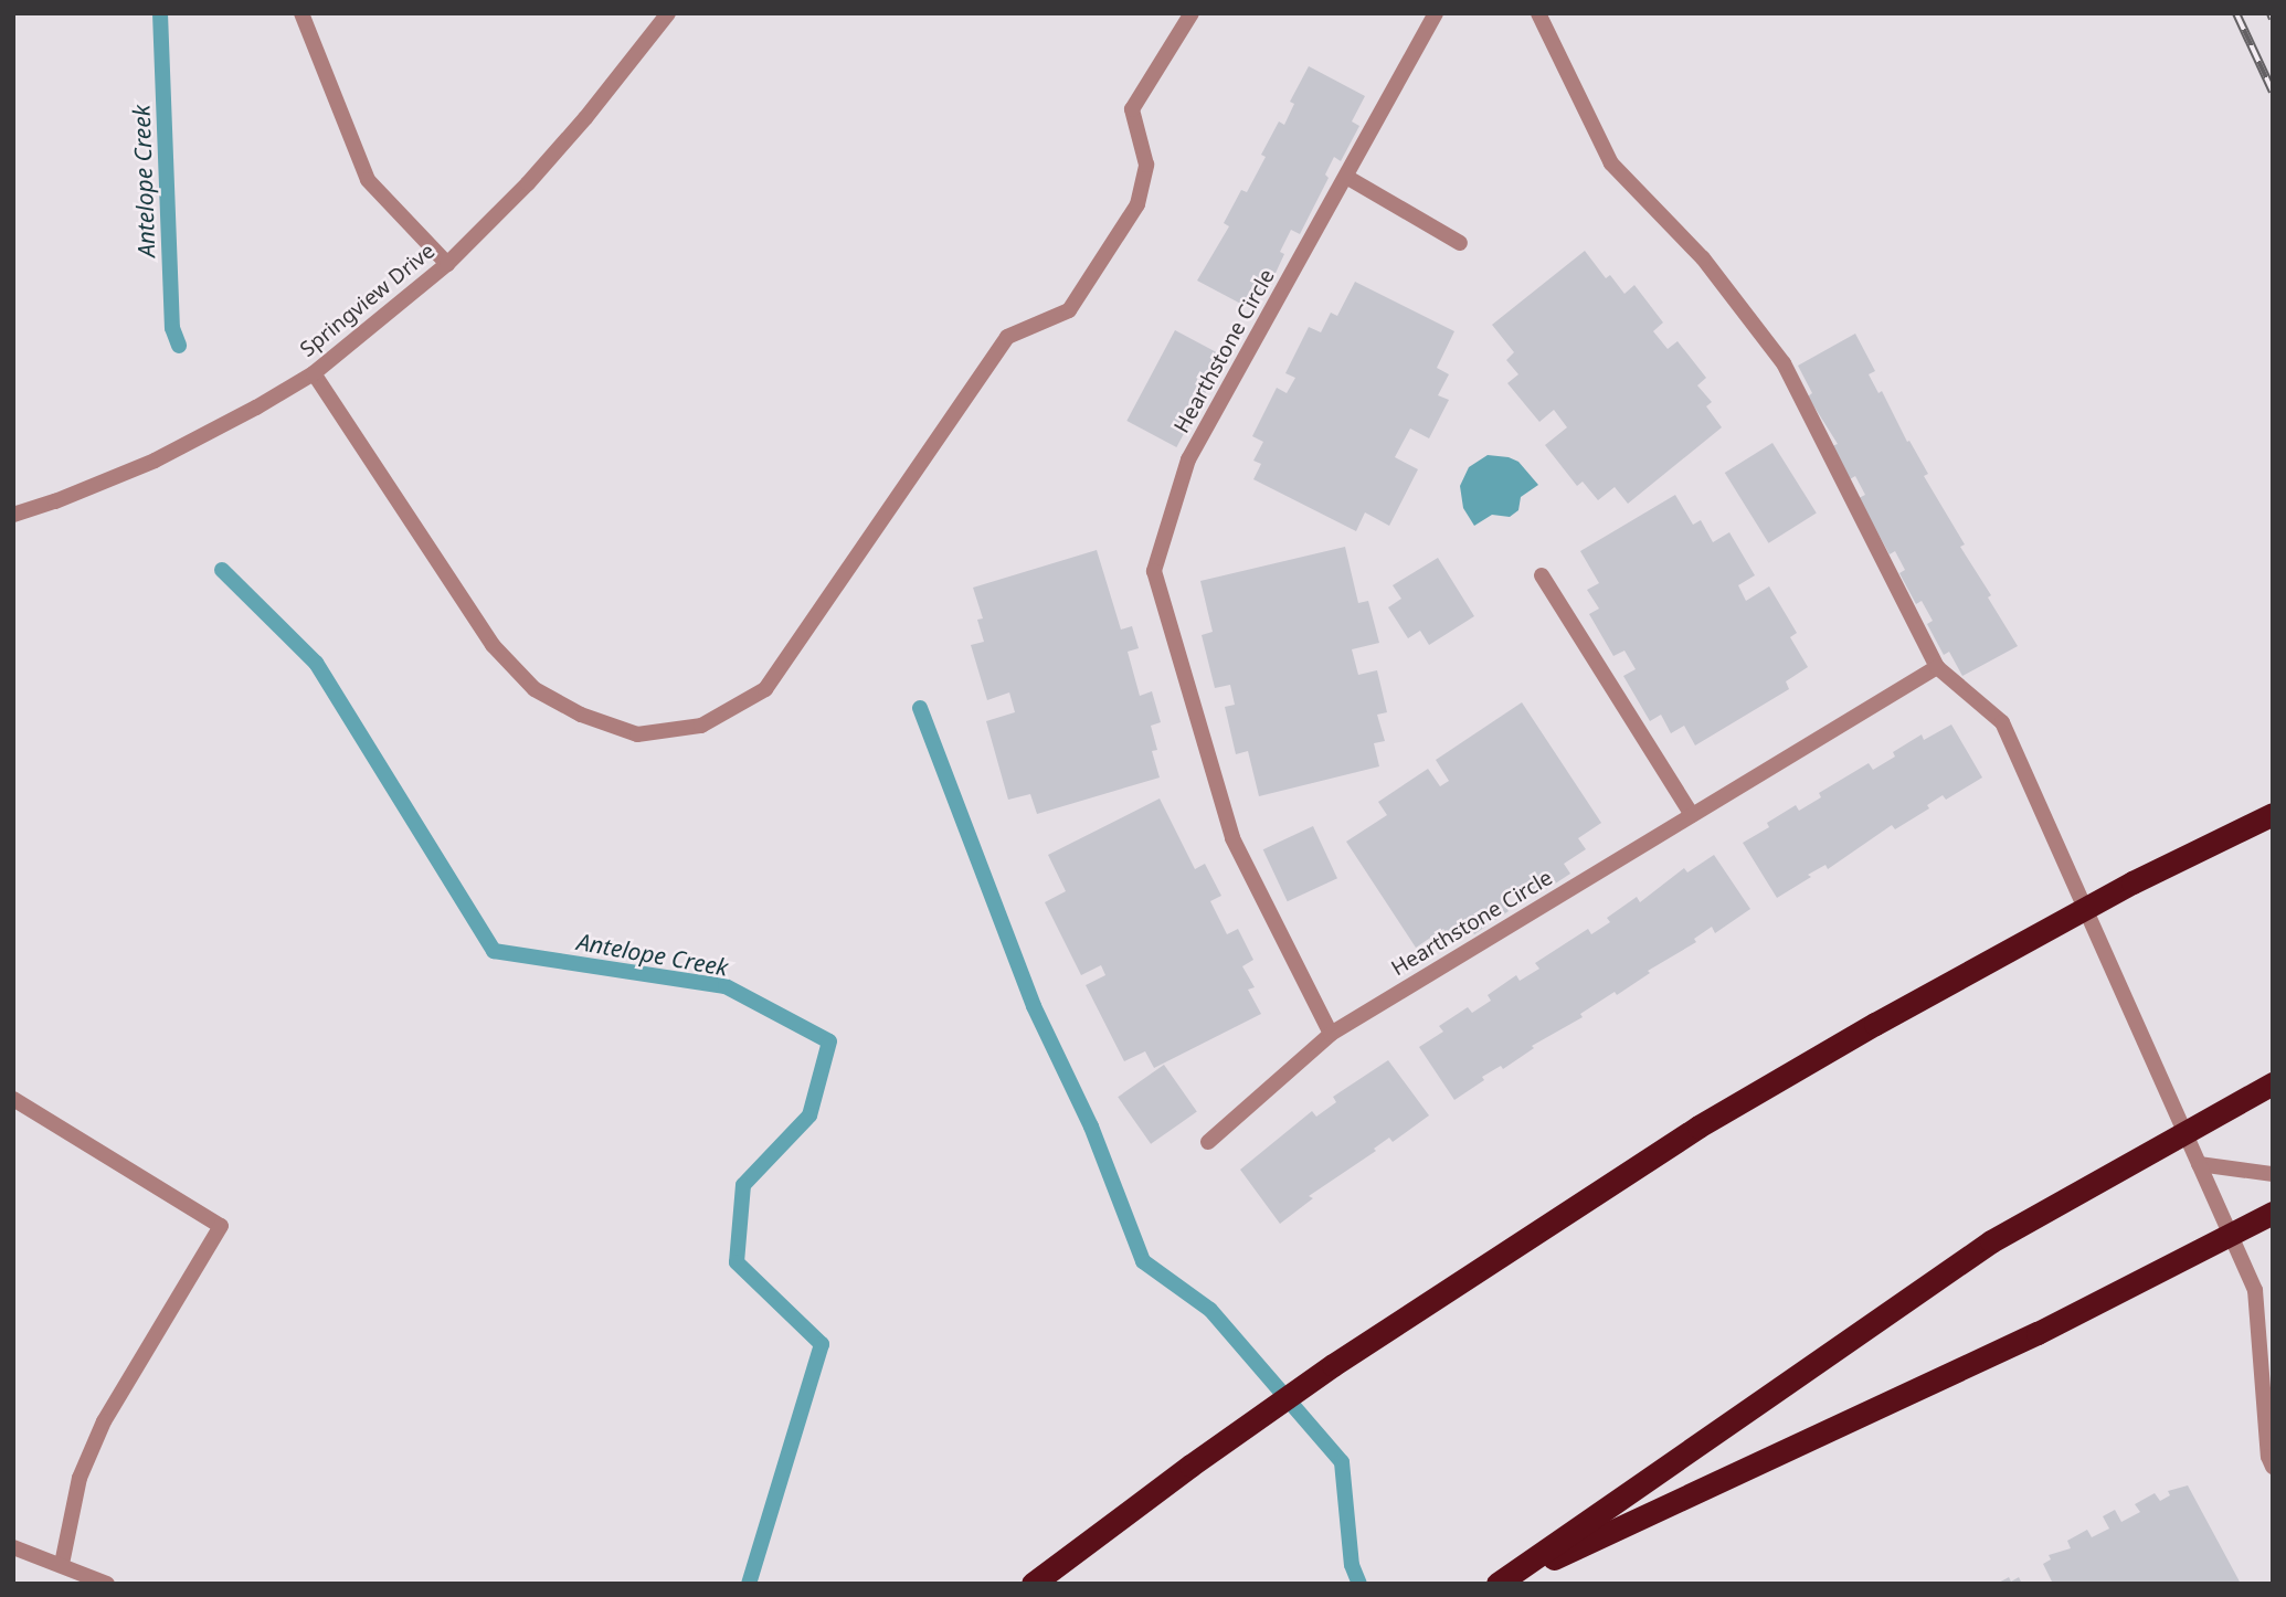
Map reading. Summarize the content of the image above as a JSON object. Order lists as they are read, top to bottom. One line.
{"streets":{"street":["Springview Drive","Hearthstone Circle"]},"water":["Antelope Creek"]}
